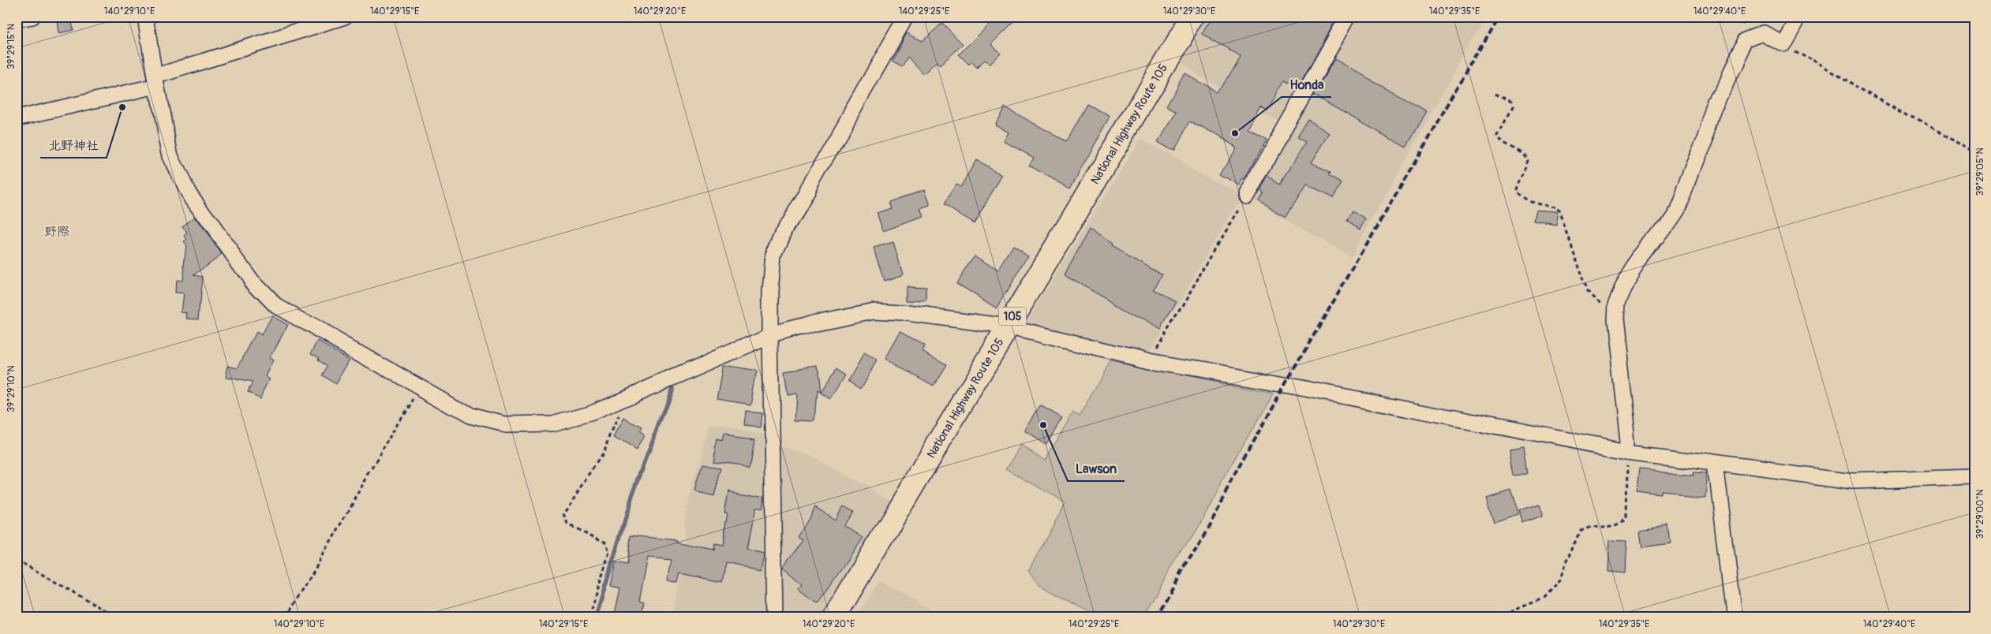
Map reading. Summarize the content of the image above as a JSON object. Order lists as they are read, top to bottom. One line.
{"streets":{"highway":["National Highway Route 105","105"]},"districts":["野際"],"places":["北野神社","Honda","Lawson"],"coordinates":["140°29'10\"E","140°29'15\"E","140°29'20\"E","140°29'25\"E","140°29'30\"E","140°29'35\"E","140°29'40\"E","39°29'15\"N","39°29'05\"N","39°29'10\"N","39°29'00\"N"]}
